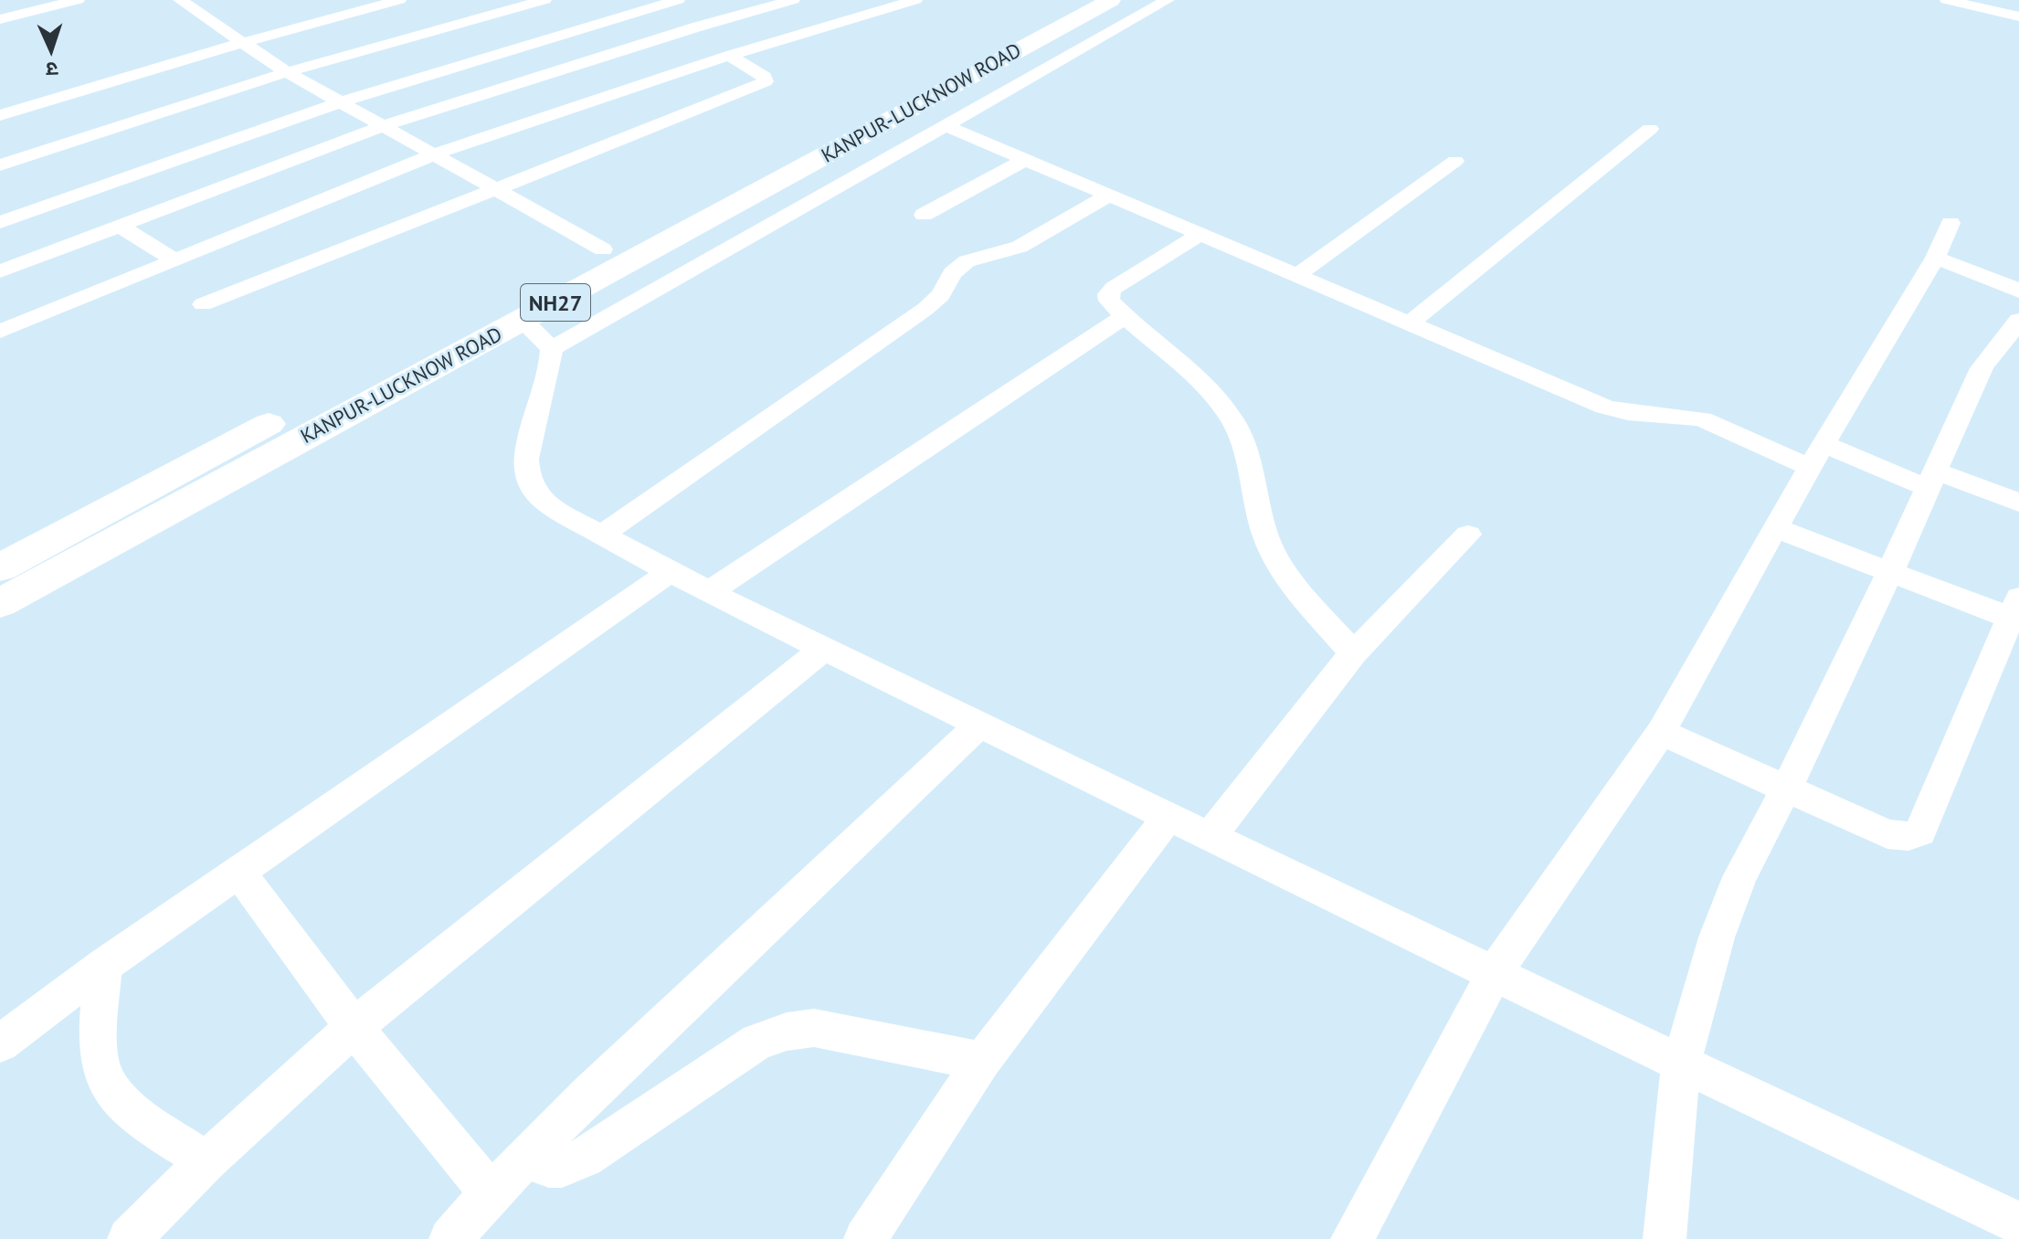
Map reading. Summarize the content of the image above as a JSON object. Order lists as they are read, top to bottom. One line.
{"streets":{"highway":["KANPUR-LUCKNOW ROAD","NH27"]},"north":"bottom"}
